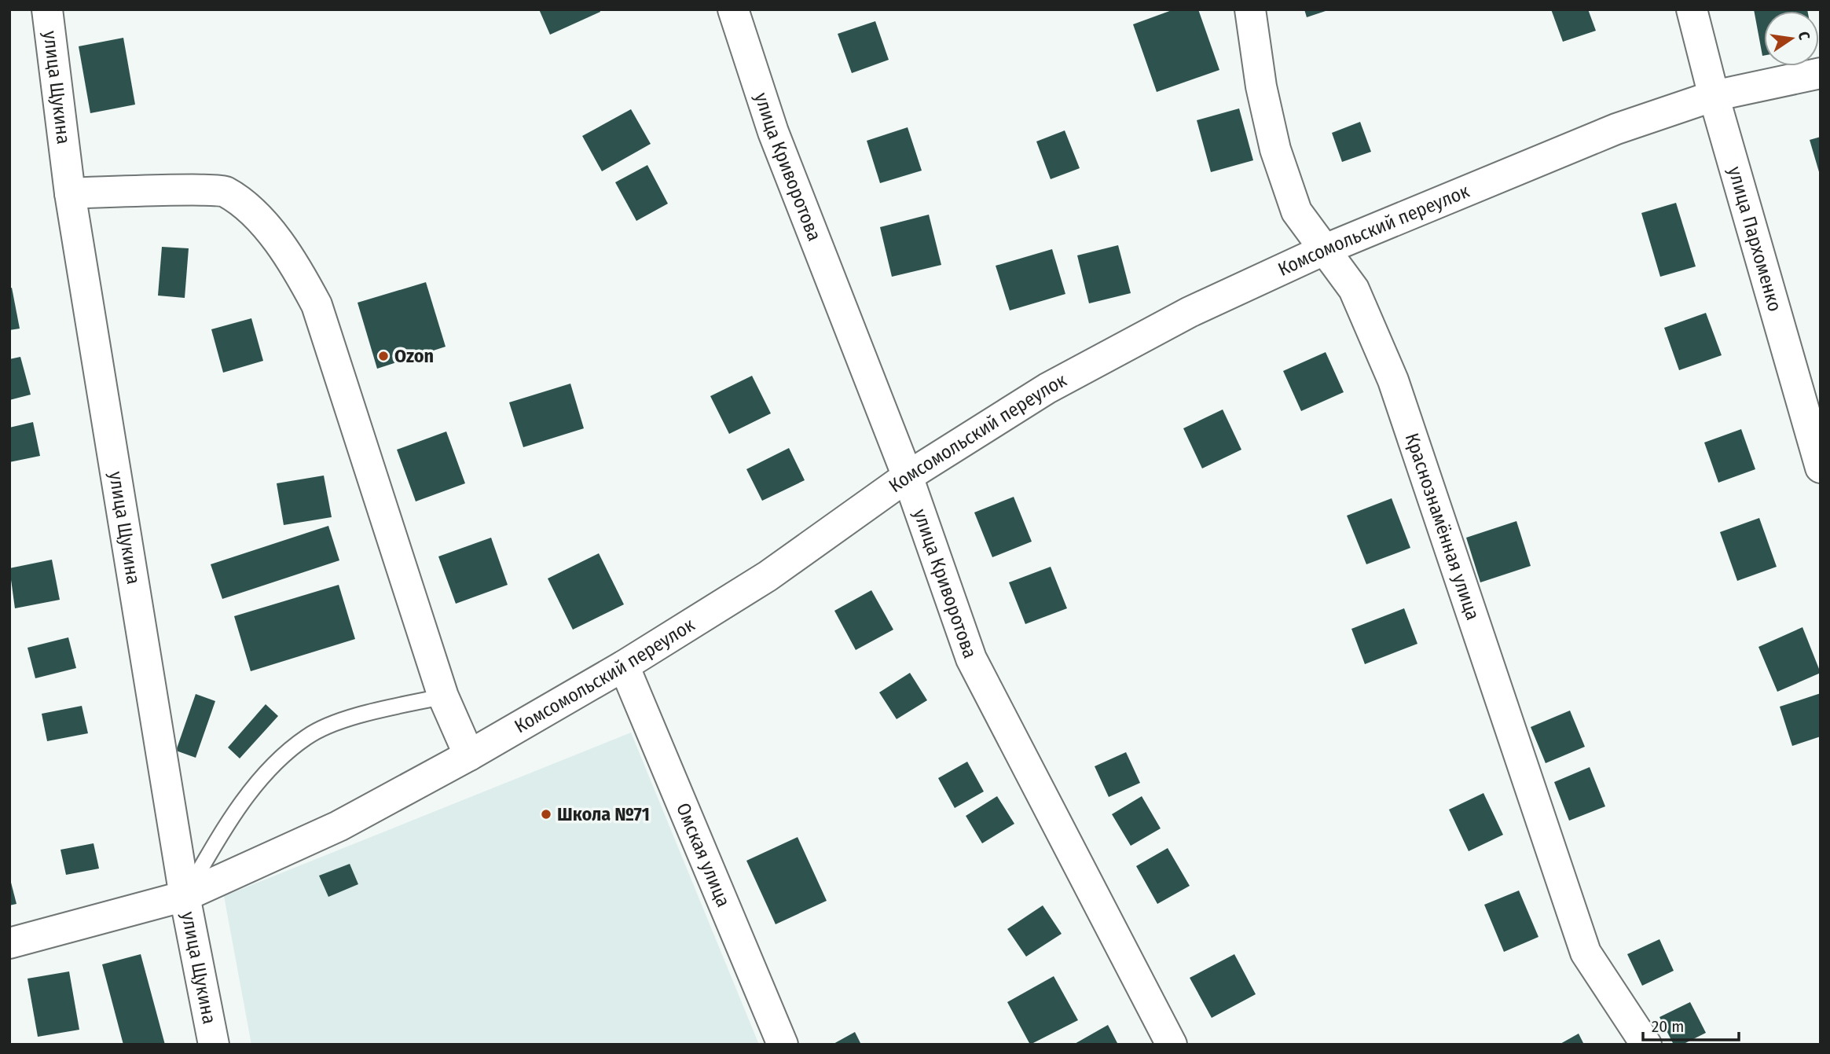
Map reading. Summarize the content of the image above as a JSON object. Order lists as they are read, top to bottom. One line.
{"streets":{"street":["улица Щукина","улица Криворотова","Комсомольский переулок","улица Пархоменко","Краснознамённая улица","Омская улица"]},"crossings":[["улица Щукина","Комсомольский переулок"],["улица Криворотова","Комсомольский переулок"],["Комсомольский переулок","улица Пархоменко"],["Комсомольский переулок","Краснознамённая улица"],["Комсомольский переулок","Омская улица"]],"places":["Ozon","Школа №71"],"scale_bar":"20 m","north":"right"}
